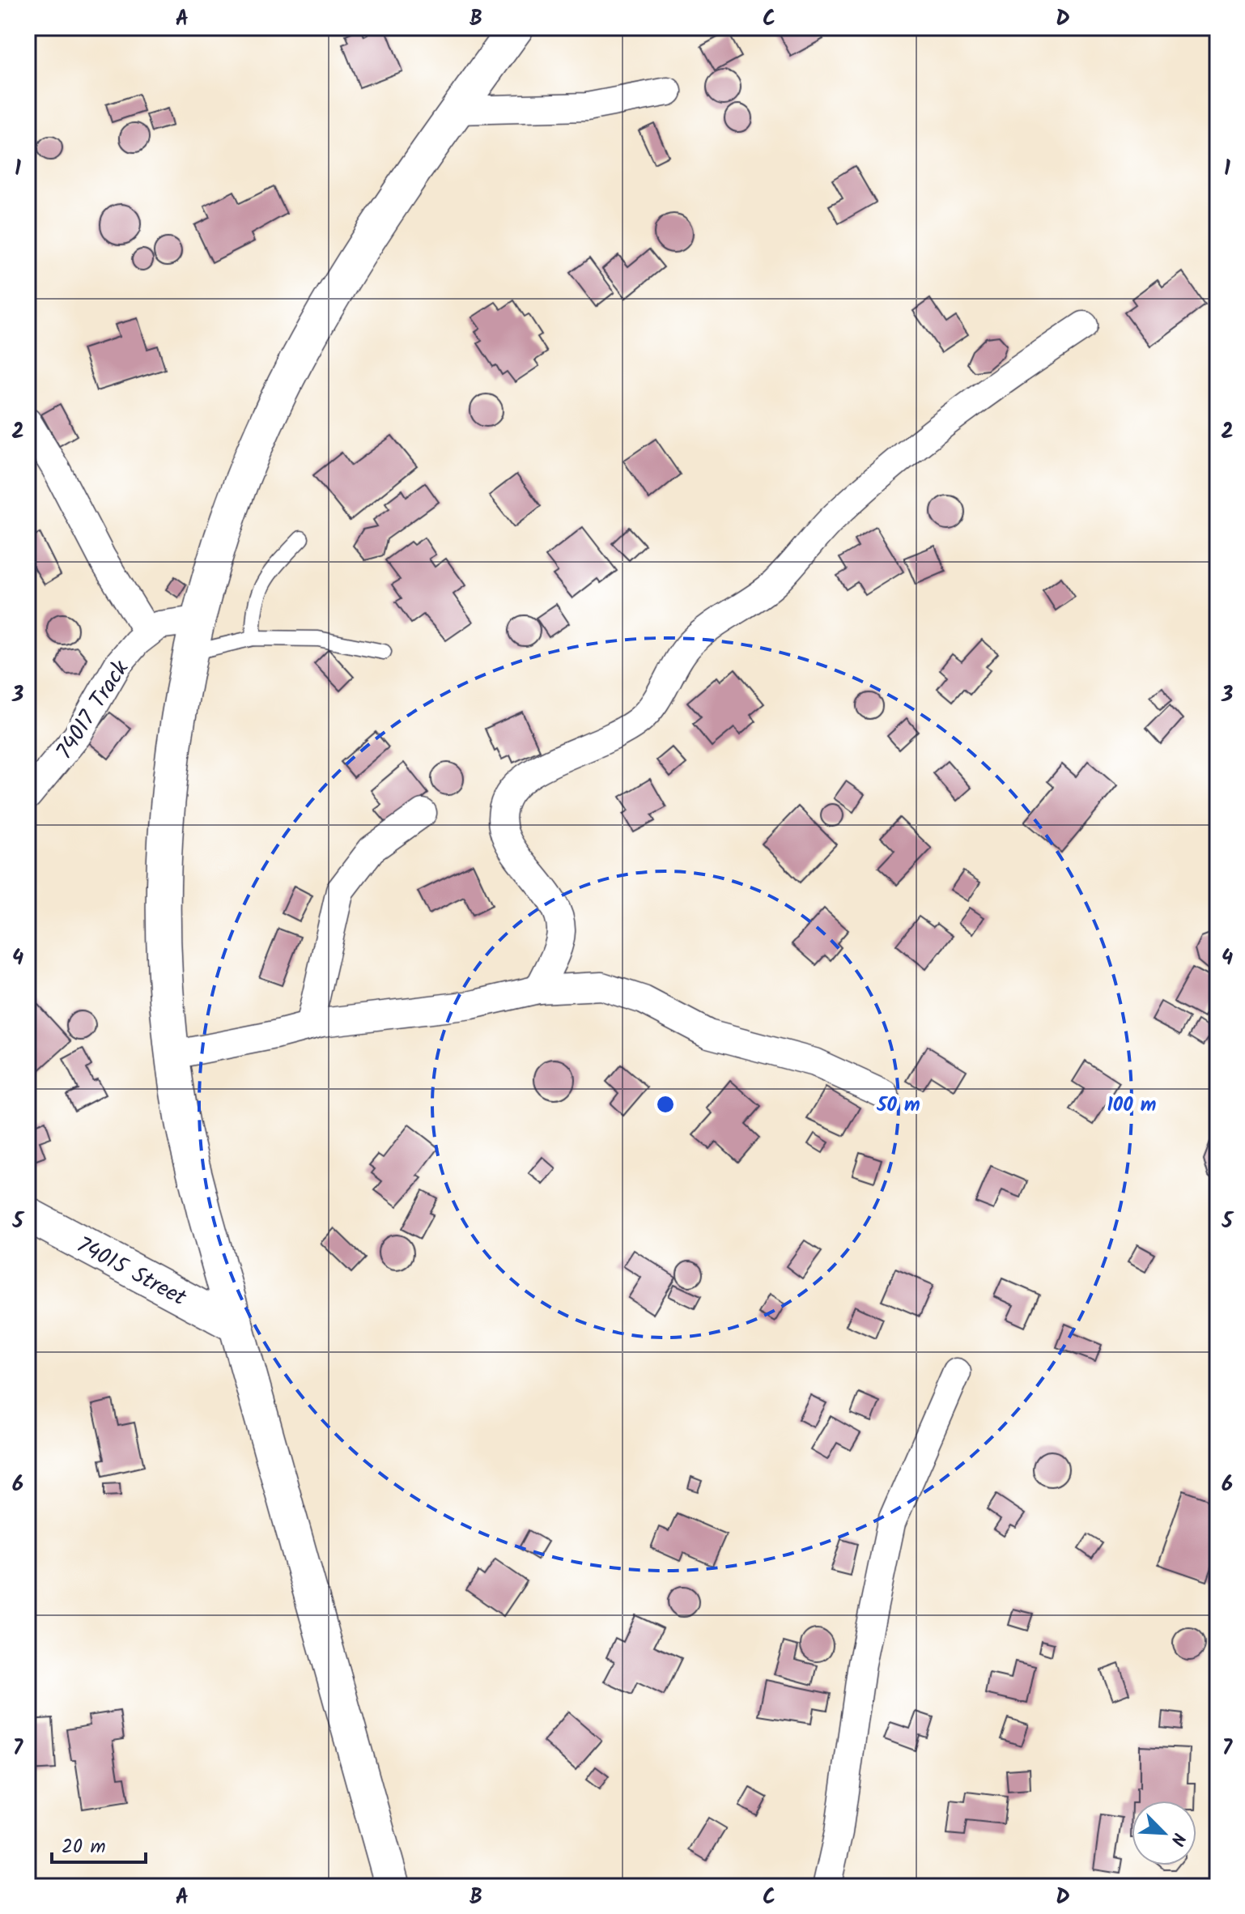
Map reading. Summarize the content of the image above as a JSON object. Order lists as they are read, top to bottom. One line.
{"streets":{"street":["74017 Track","74015 Street"]},"scale_bar":"20 m","north":"bottom right","grid":{"columns":["A","B","C","D"],"rows":["1","2","3","4","5","6","7"]},"rings":["50 m","100 m"]}
